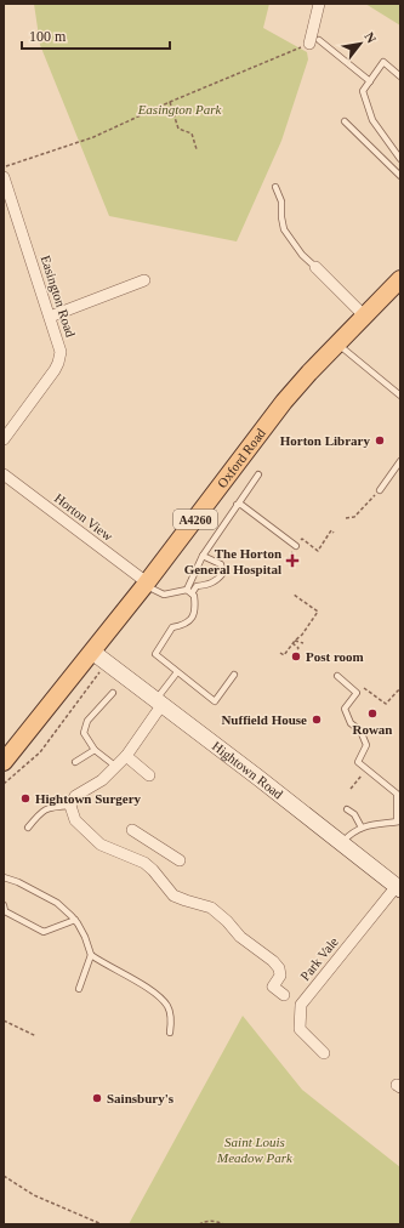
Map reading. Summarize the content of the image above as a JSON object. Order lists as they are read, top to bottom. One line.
{"streets":{"main road":["Oxford Road","A4260"],"street":["Easington Road","Horton View","Hightown Road","Park Vale"]},"crossings":[["Oxford Road","Horton View"],["Oxford Road","Hightown Road"],["Hightown Road","Park Vale"]],"parks":["Easington Park","Saint Louis Meadow Park"],"places":{"other":["Horton Library","Post room","Rowan","Nuffield House","Hightown Surgery","Sainsbury's"],"health":["The Horton General Hospital"]},"scale_bar":"100 m","north":"top right"}
